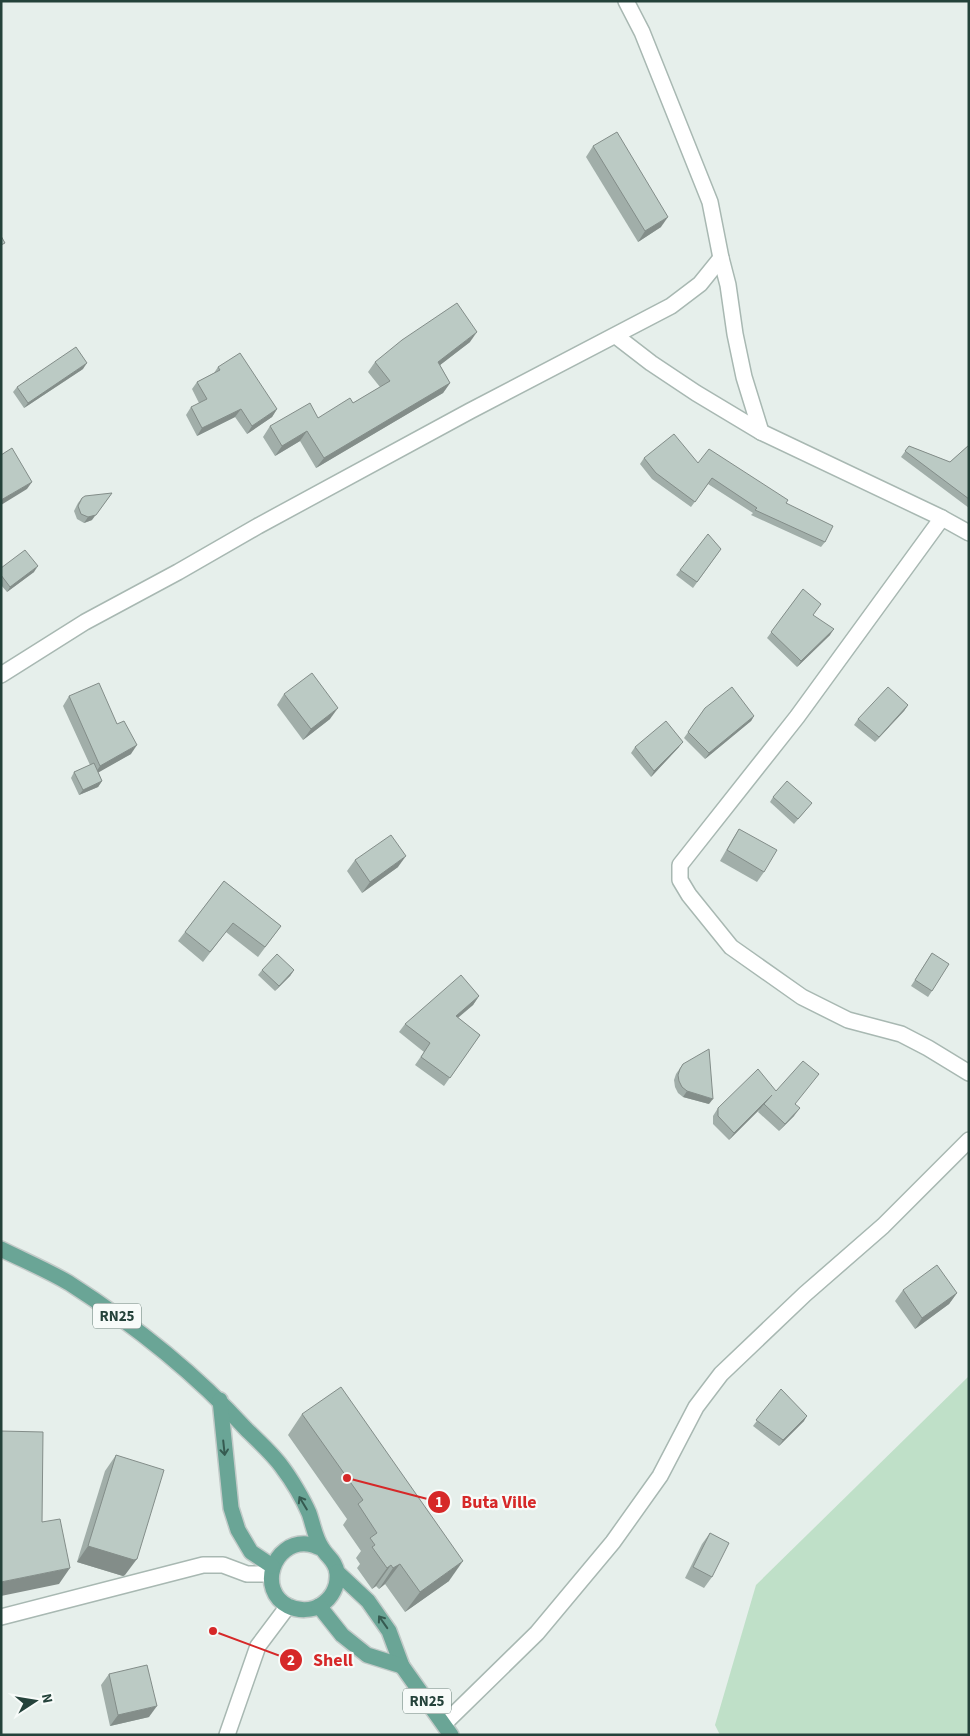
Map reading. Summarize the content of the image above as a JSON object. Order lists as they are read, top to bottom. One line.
{"streets":{"main road":["RN25"]},"places":["Buta Ville","Shell"],"north":"right"}
